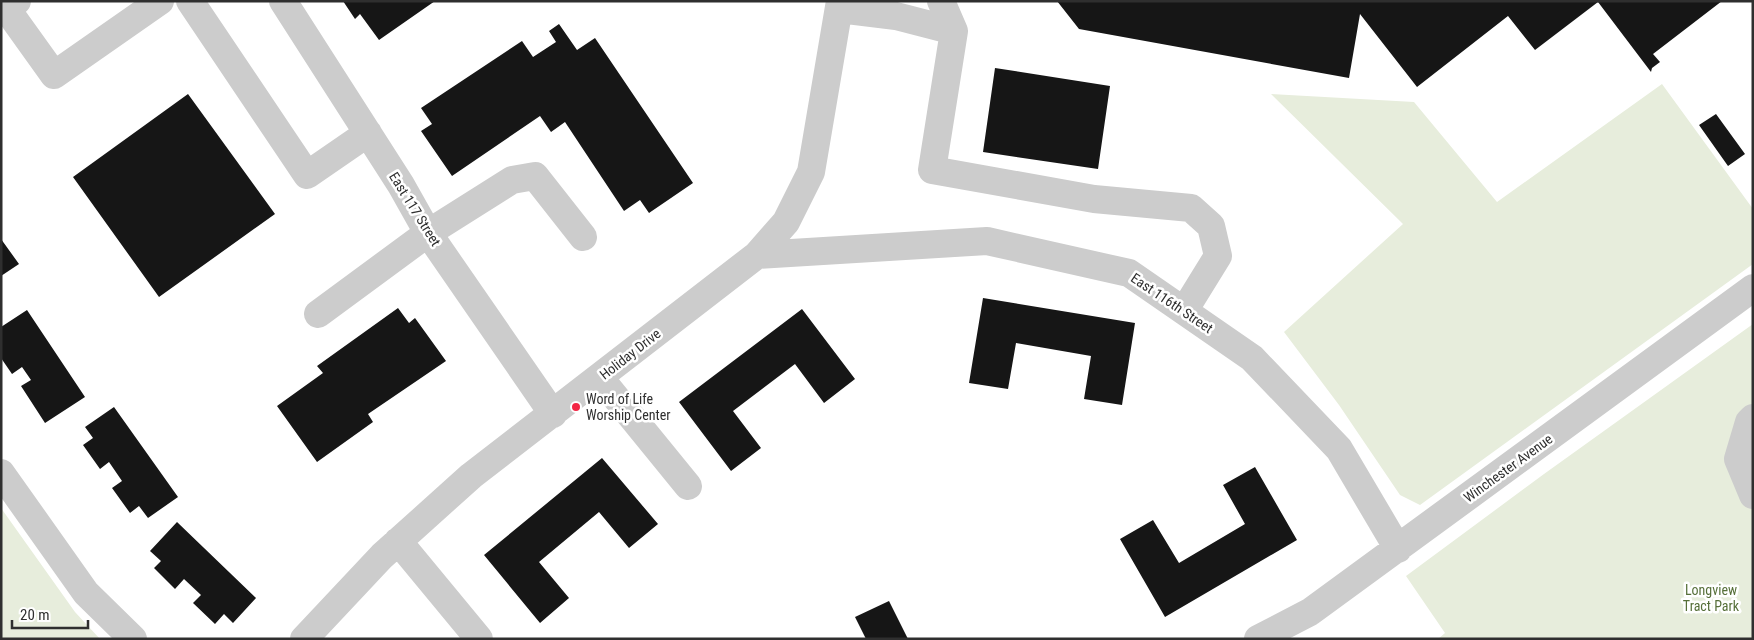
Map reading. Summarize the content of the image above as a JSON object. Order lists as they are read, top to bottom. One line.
{"streets":{"street":["East 117 Street","East 116th Street","Holiday Drive","Winchester Avenue"]},"crossings":[["East 117 Street","Holiday Drive"],["East 116th Street","Holiday Drive"],["East 116th Street","Winchester Avenue"]],"parks":["Longview Tract Park"],"places":["Word of Life Worship Center"],"scale_bar":"20 m"}
